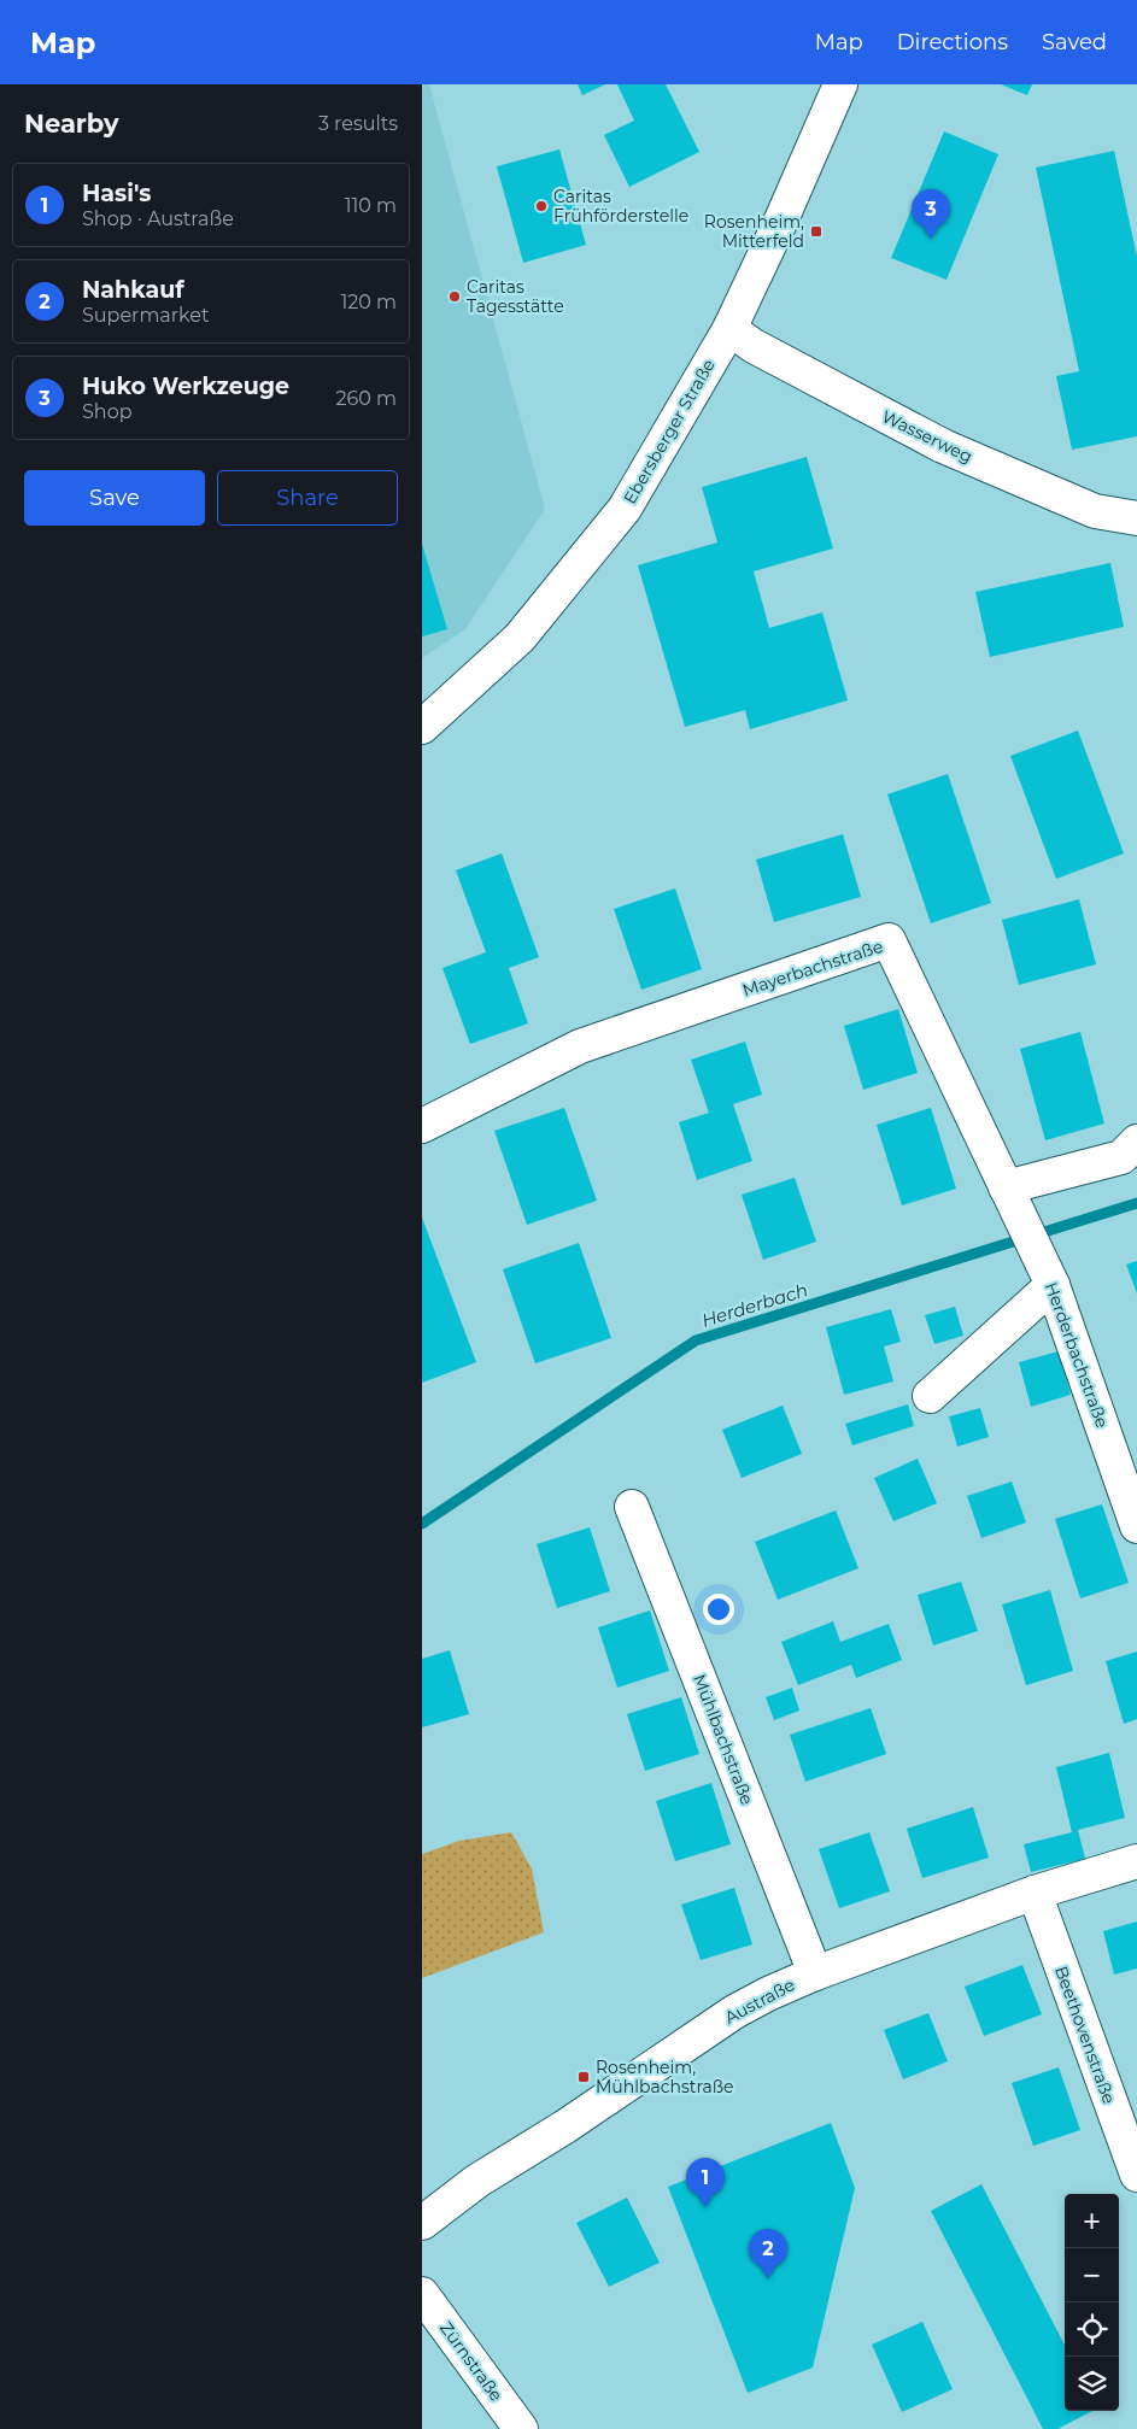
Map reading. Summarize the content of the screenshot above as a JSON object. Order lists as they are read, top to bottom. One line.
{"streets":{"street":["Ebersberger Straße","Wasserweg","Mayerbachstraße","Herderbachstraße","Mühlbachstraße","Austraße","Beethovenstraße","Zürnstraße"]},"crossings":[["Ebersberger Straße","Wasserweg"],["Mayerbachstraße","Herderbachstraße"],["Mühlbachstraße","Austraße"],["Austraße","Beethovenstraße"]],"water":["Herderbach"],"places":{"other":["Caritas Frühförderstelle","Caritas Tagesstätte"],"transit":["Rosenheim, Mitterfeld","Rosenheim, Mühlbachstraße"]},"page":{"header":"Map","nav":["Map","Directions","Saved"],"heading":["Nearby","3 results"],"list":[{"mark":"1","name":"Hasi's","note":"Shop · Austraße","value":"110 m"},{"mark":"2","name":"Nahkauf","note":"Supermarket","value":"120 m"},{"mark":"3","name":"Huko Werkzeuge","note":"Shop","value":"260 m"}],"pins":["3","1","2"],"buttons":["Save","Share"],"map_buttons":["+","−"]}}
